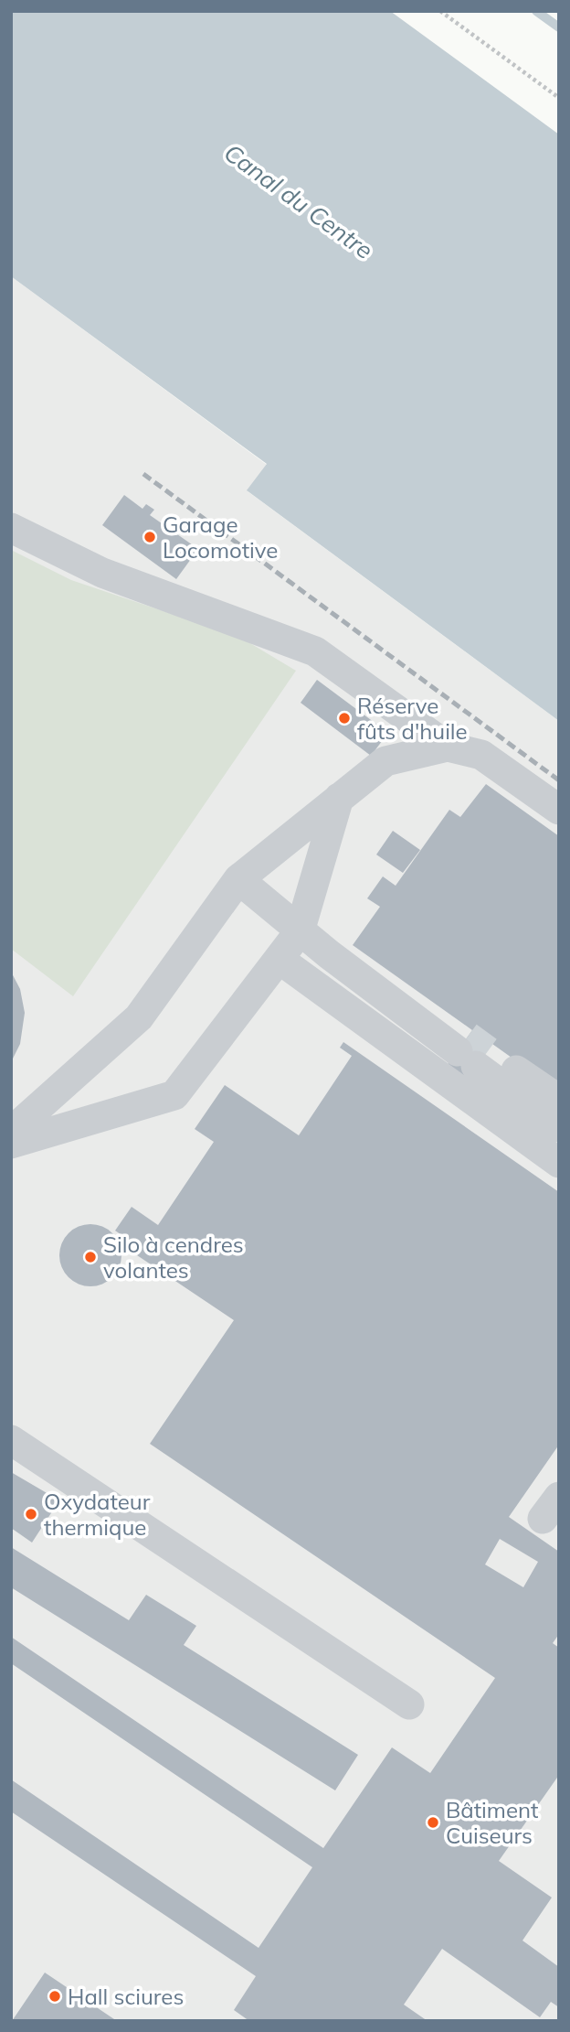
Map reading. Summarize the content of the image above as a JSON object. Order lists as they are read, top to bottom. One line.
{"water":["Canal du Centre"],"places":["Garage Locomotive","Réserve fûts d'huile","Silo à cendres volantes","Oxydateur thermique","Bâtiment Cuiseurs","Hall sciures"]}
